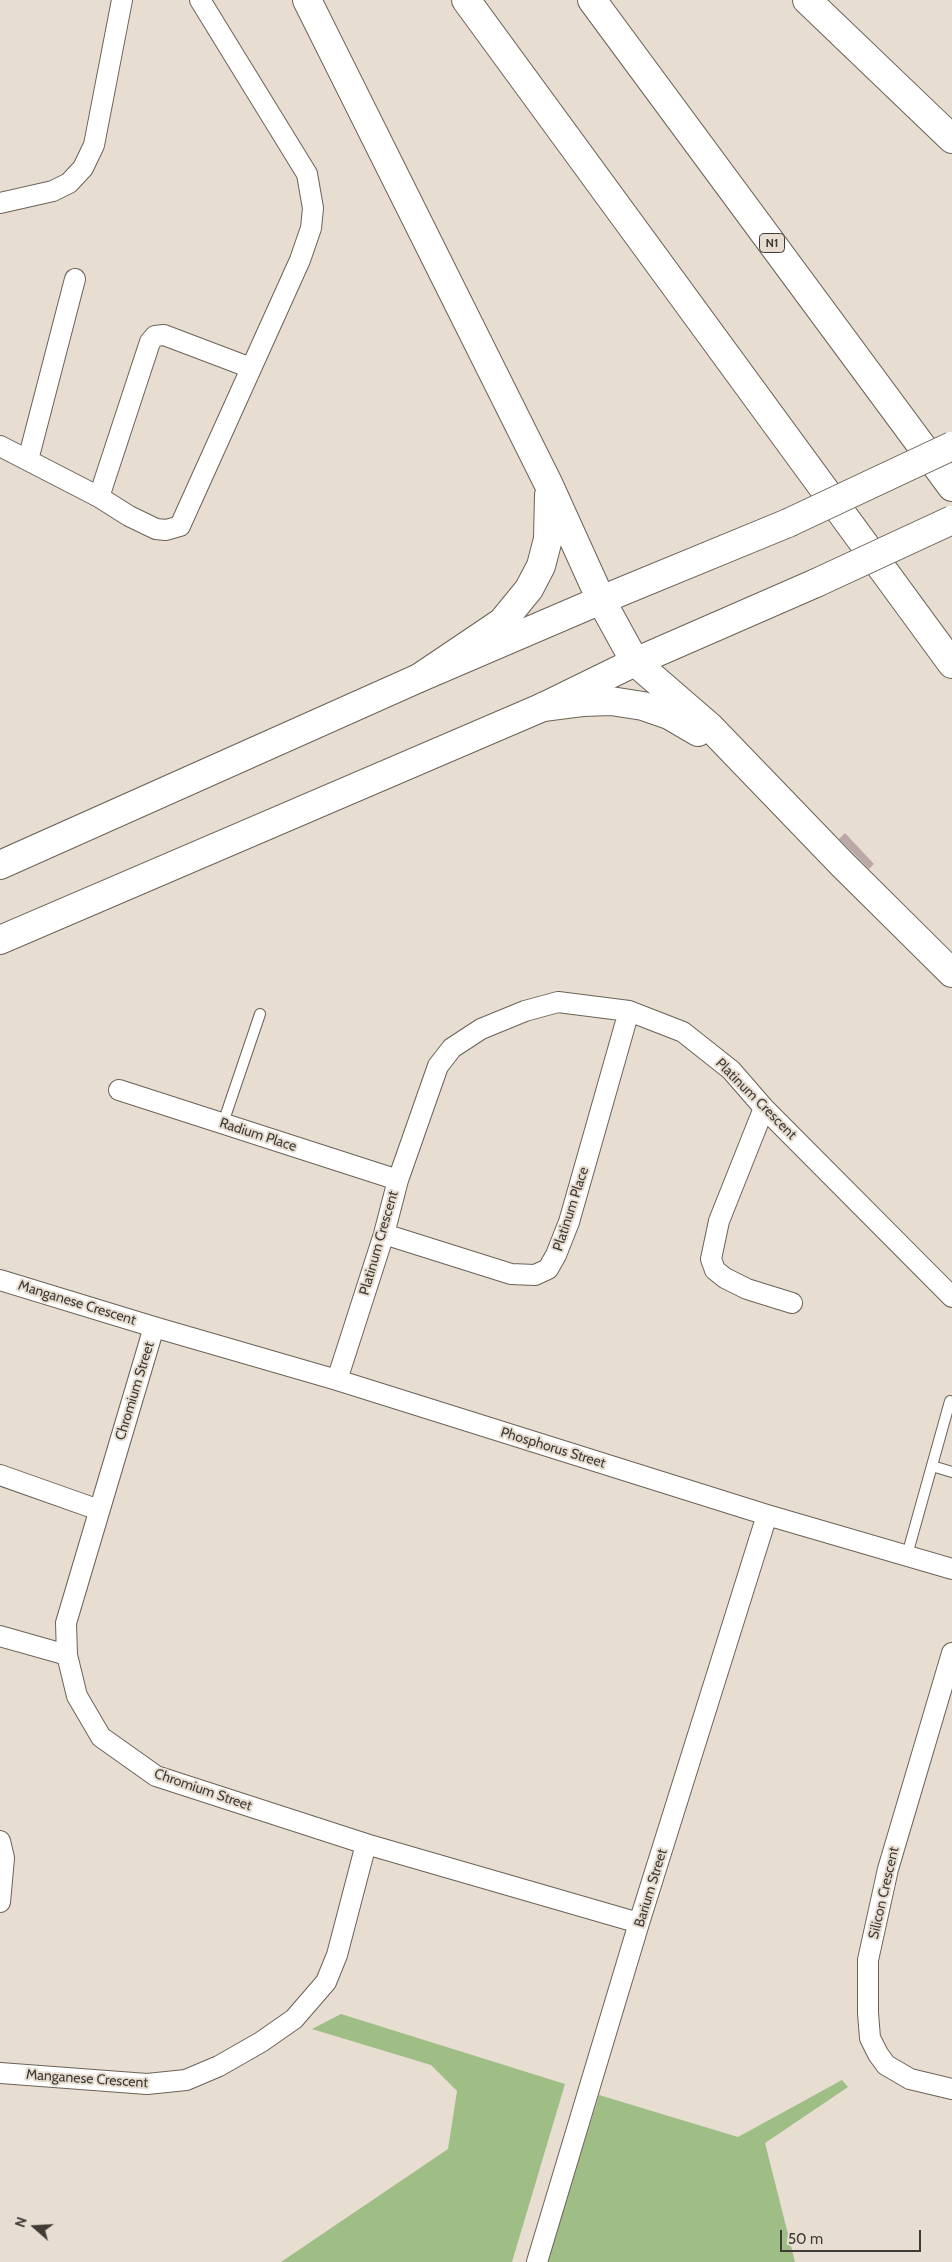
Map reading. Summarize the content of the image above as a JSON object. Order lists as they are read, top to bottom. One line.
{"streets":{"main road":["N1"],"street":["Platinum Crescent","Radium Place","Platinum Place","Manganese Crescent","Chromium Street","Phosphorus Street","Barium Street","Silicon Crescent"]},"crossings":[["Platinum Crescent","Radium Place"],["Platinum Crescent","Platinum Place"],["Platinum Crescent","Phosphorus Street"],["Manganese Crescent","Chromium Street"],["Manganese Crescent","Phosphorus Street"],["Chromium Street","Phosphorus Street"],["Chromium Street","Barium Street"],["Phosphorus Street","Barium Street"]],"scale_bar":"50 m","north":"left"}
